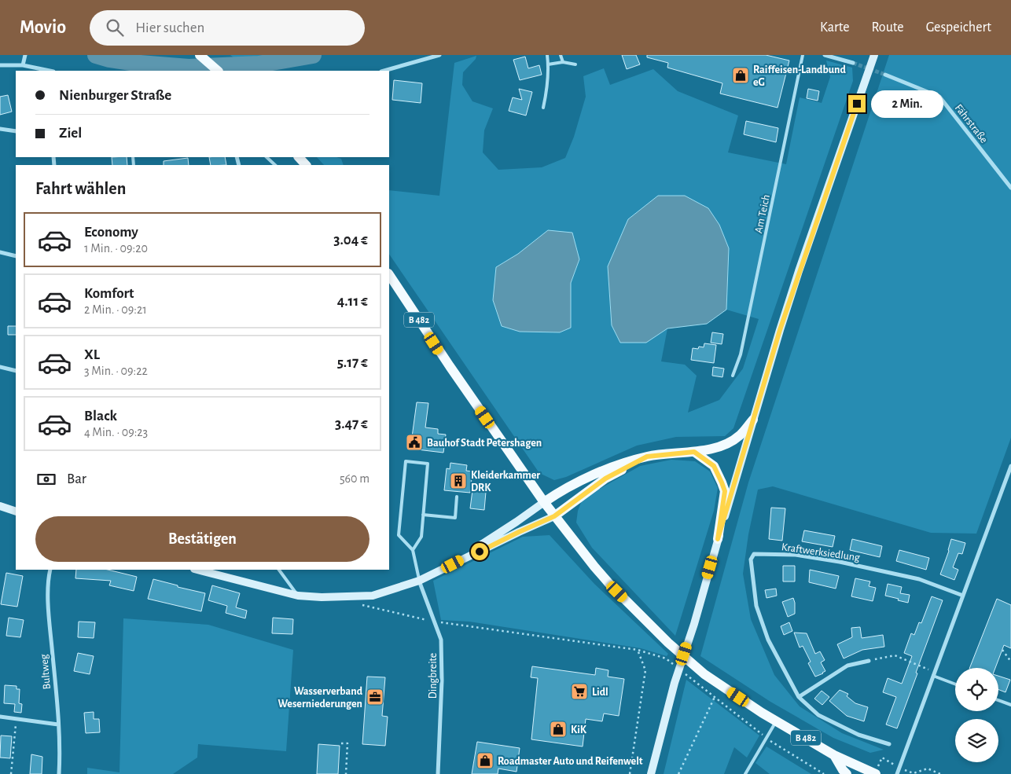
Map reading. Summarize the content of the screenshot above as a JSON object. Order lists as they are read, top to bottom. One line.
{"streets":{"main road":["B 482"],"street":["Fährstraße","Kraftwerksiedlung","Bultweg","Dingbreite"],"lane":["Am Teich"]},"places":{"shop":["Raiffeisen-Landbund eG","KiK","Roadmaster Auto und Reifenwelt"],"public building":["Bauhof Stadt Petershagen"],"building":["Kleiderkammer DRK"],"supermarket":["Lidl"],"office":["Wasserverband Weserniederungen"]},"page":{"header":"Movio","search":"Hier suchen","nav":["Karte","Route","Gespeichert"],"banner":["Nienburger Straße","Ziel"],"bubble":"2 Min.","heading":"Fahrt wählen","list":[{"name":"Economy","note":"1 Min. · 09:20","value":"3.04 €"},{"name":"Komfort","note":"2 Min. · 09:21","value":"4.11 €"},{"name":"XL","note":"3 Min. · 09:22","value":"5.17 €"},{"name":"Black","note":"4 Min. · 09:23","value":"3.47 €"}],"pay":["Bar","560 m"],"buttons":"Bestätigen"}}
